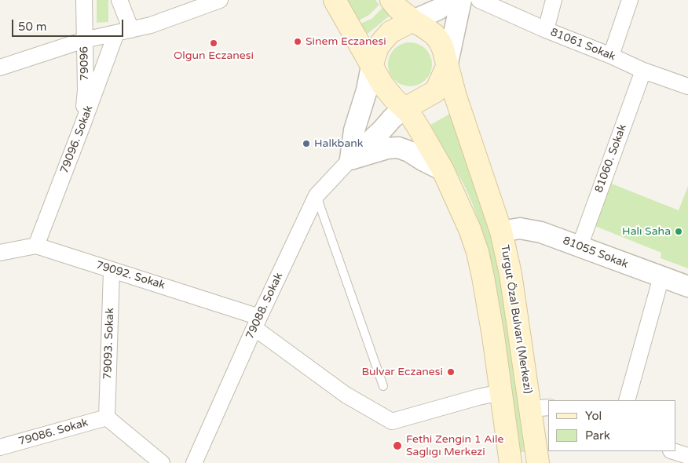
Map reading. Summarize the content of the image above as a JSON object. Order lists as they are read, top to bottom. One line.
{"streets":{"main road":["Turgut Özal Bulvarı (Merkezi)"],"street":["81061 Sokak","79096","79096. Sokak","81060. Sokak","81055 Sokak","79092. Sokak","79088. Sokak","79093. Sokak","79086. Sokak"]},"crossings":[["81061 Sokak","81060. Sokak"],["79096","79096. Sokak"],["79096. Sokak","79092. Sokak"],["81060. Sokak","81055 Sokak"],["81055 Sokak","Turgut Özal Bulvarı (Merkezi)"],["79092. Sokak","79088. Sokak"],["79092. Sokak","79093. Sokak"],["79093. Sokak","79086. Sokak"]],"places":["Sinem Eczanesi","Olgun Eczanesi","Halkbank","Halı Saha","Bulvar Eczanesi","Fethi Zengin 1 Aile Saglıgı Merkezi"],"legend":["Yol","Park"],"scale_bar":"50 m"}
